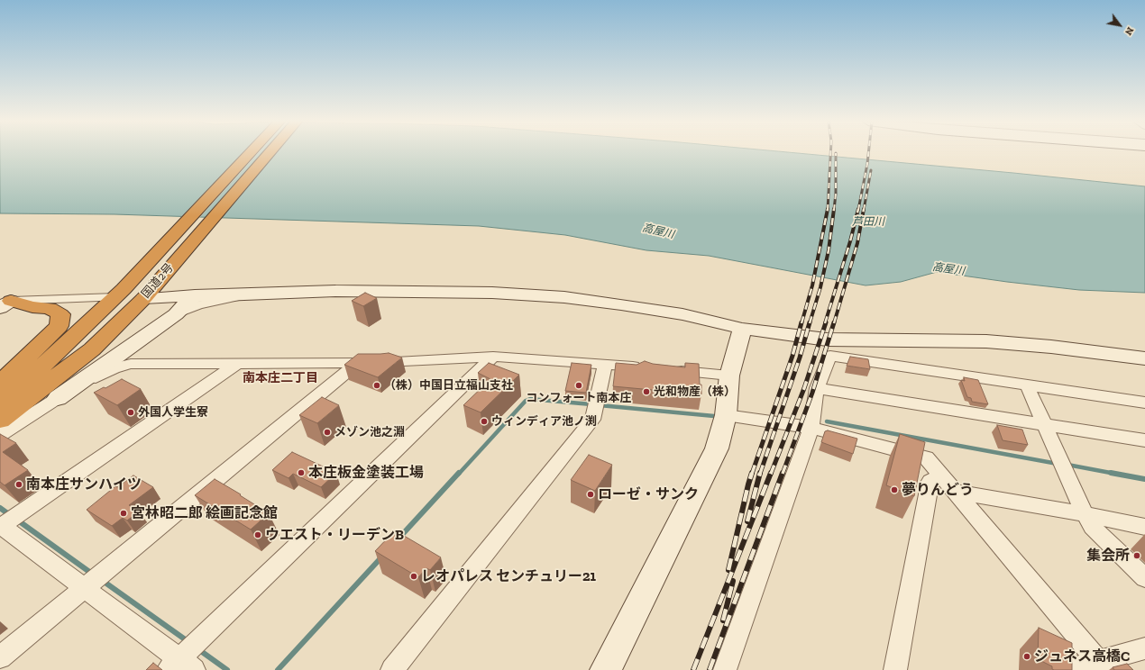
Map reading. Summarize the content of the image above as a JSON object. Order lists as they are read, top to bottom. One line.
{"streets":{"highway":["国道2号"]},"districts":["南本庄二丁目"],"water":["芦田川","高屋川"],"places":["（株）中国日立福山支社","コンフォート南本庄","光和物産（株）","外国人学生寮","ウィンディア池ノ渕","メゾン池之淵","本庄板金塗装工場","南本庄サンハイツ","夢りんどう","ローゼ・サンク","宮林昭二郎 絵画記念館","ウエスト・リーデンB","集会所","レオパレス センチュリー21","ジュネス高橋C"],"north":"bottom right"}
